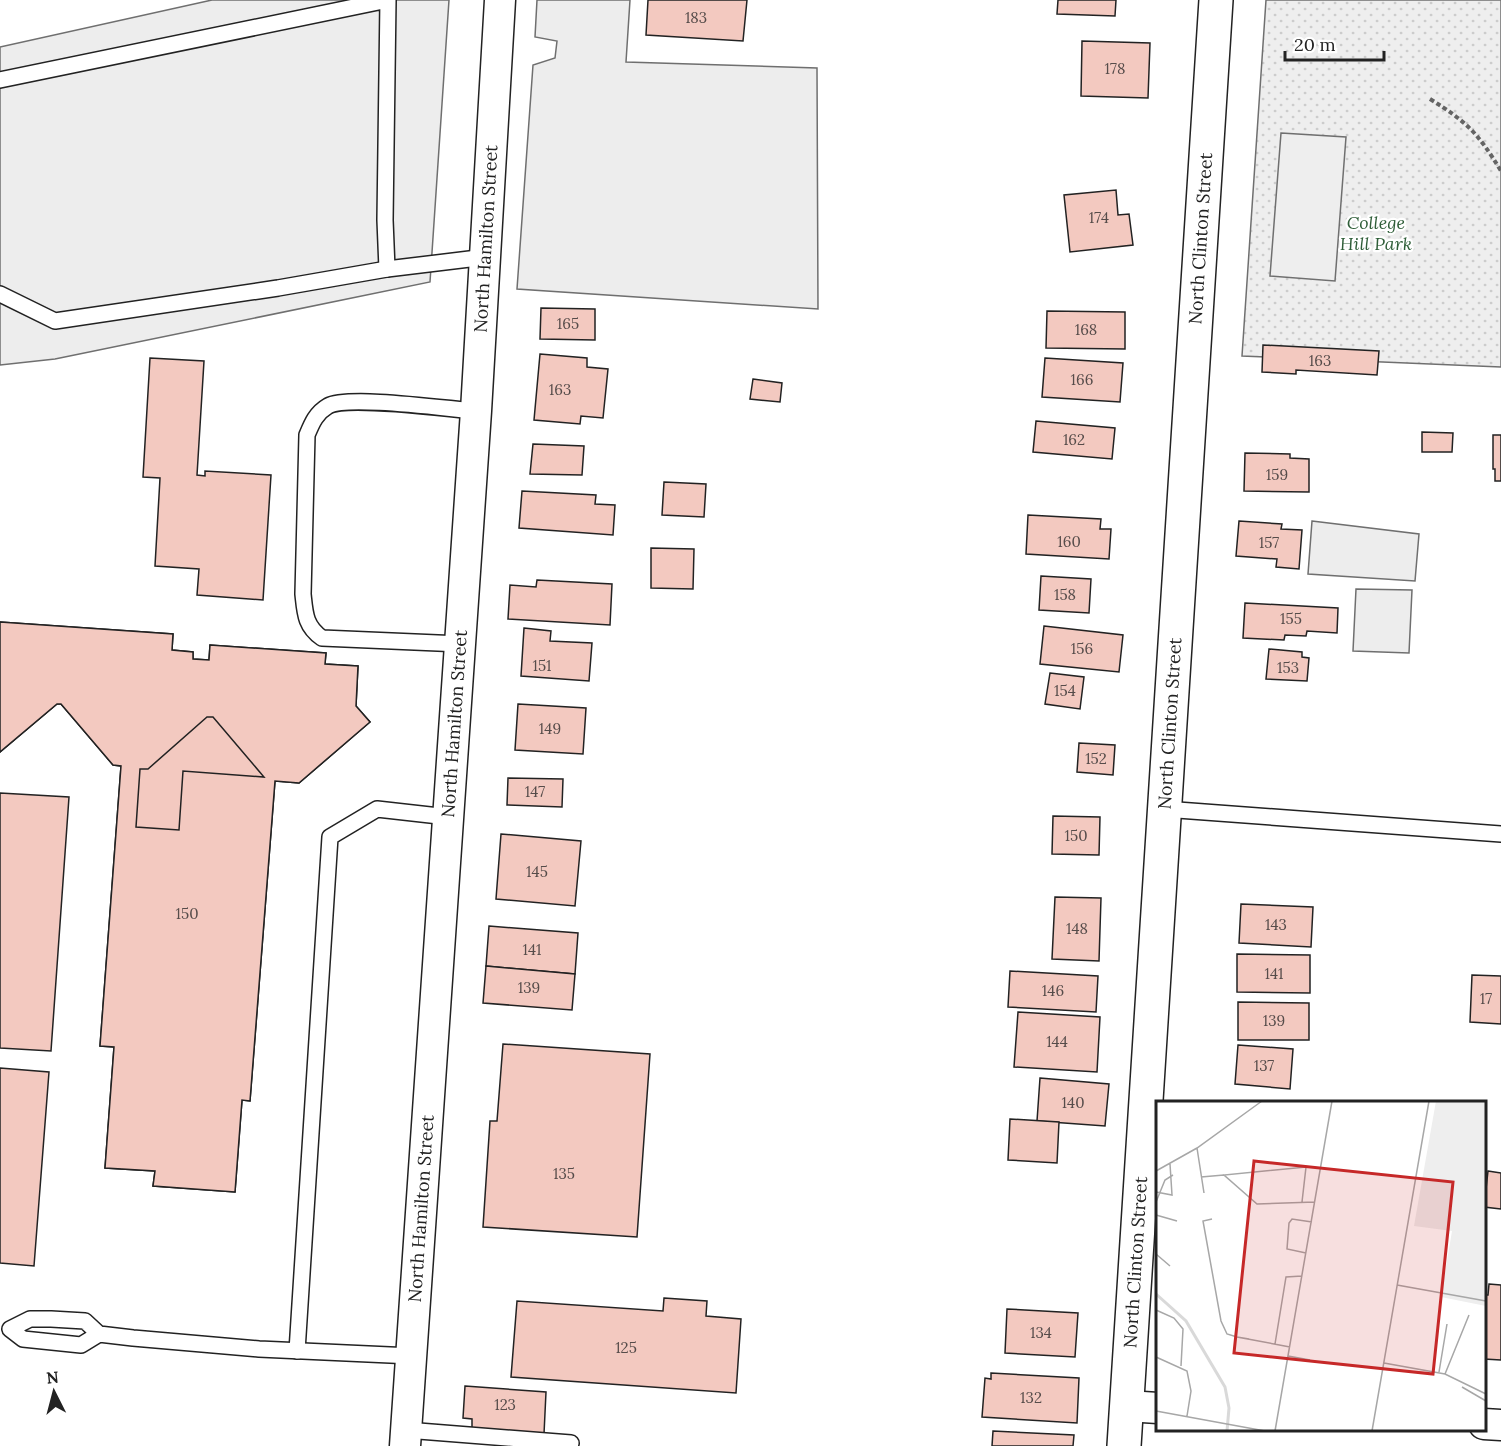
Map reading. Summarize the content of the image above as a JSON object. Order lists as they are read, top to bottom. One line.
{"streets":{"street":["North Hamilton Street","North Clinton Street"]},"parks":["College Hill Park"],"house_numbers":["183","178","174","165","168","163","166","163","162","159","160","157","158","155","156","151","153","154","149","152","147","150","145","150","143","148","141","141","139","146","17","139","144","137","140","135","134","125","132","123"],"scale_bar":"20 m","north":"top"}
